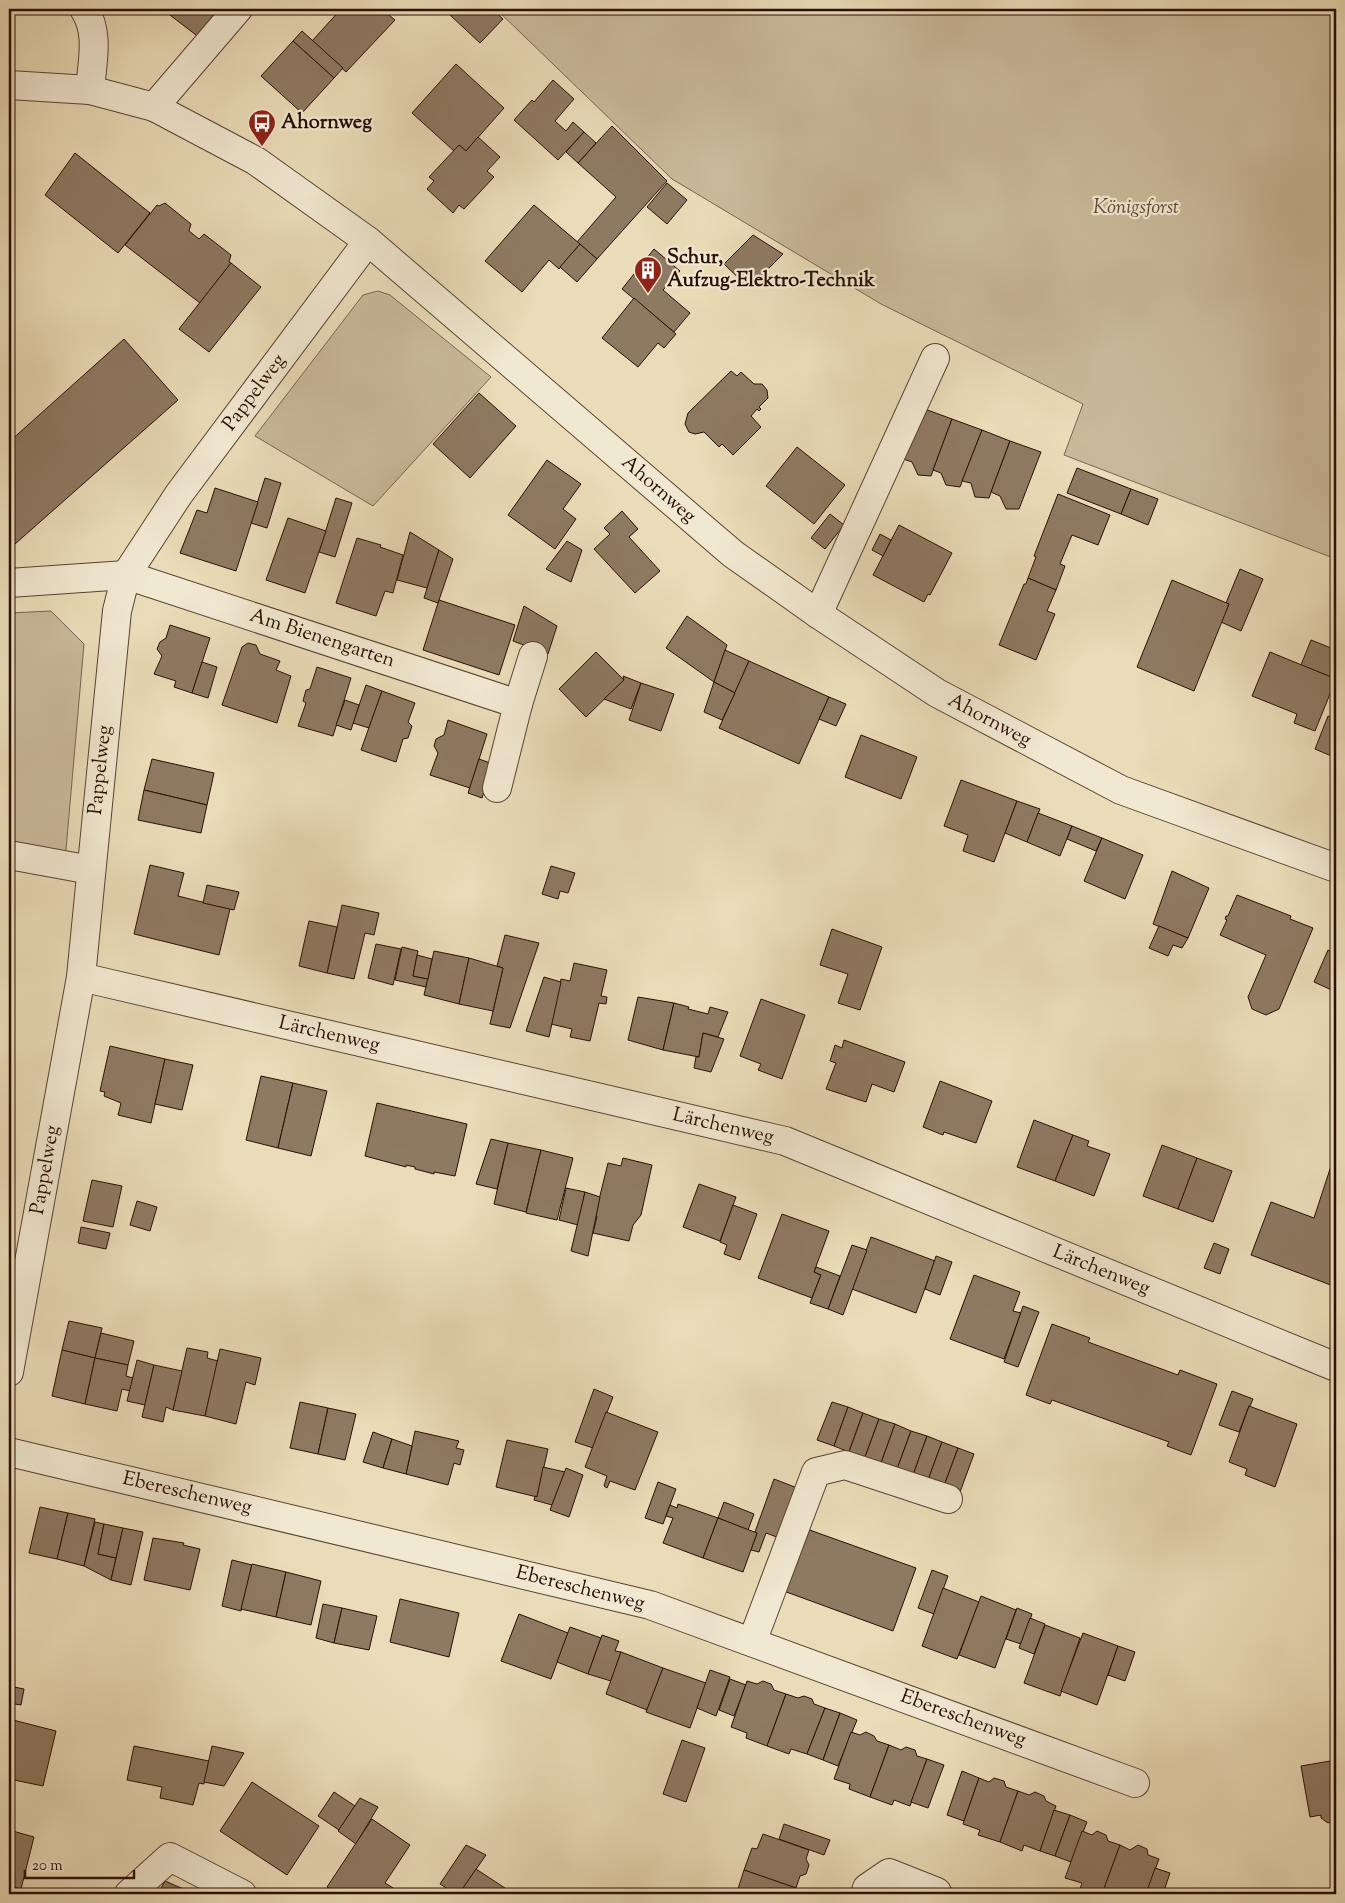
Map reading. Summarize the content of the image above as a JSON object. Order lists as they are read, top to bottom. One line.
{"streets":{"street":["Pappelweg","Ahornweg","Am Bienengarten","Lärchenweg","Ebereschenweg"]},"crossings":[["Pappelweg","Ahornweg"],["Pappelweg","Am Bienengarten"],["Pappelweg","Lärchenweg"]],"parks":["Königsforst"],"places":{"bus stop":["Ahornweg"],"building":["Schur, Aufzug-Elektro-Technik"]},"scale_bar":"20 m"}
